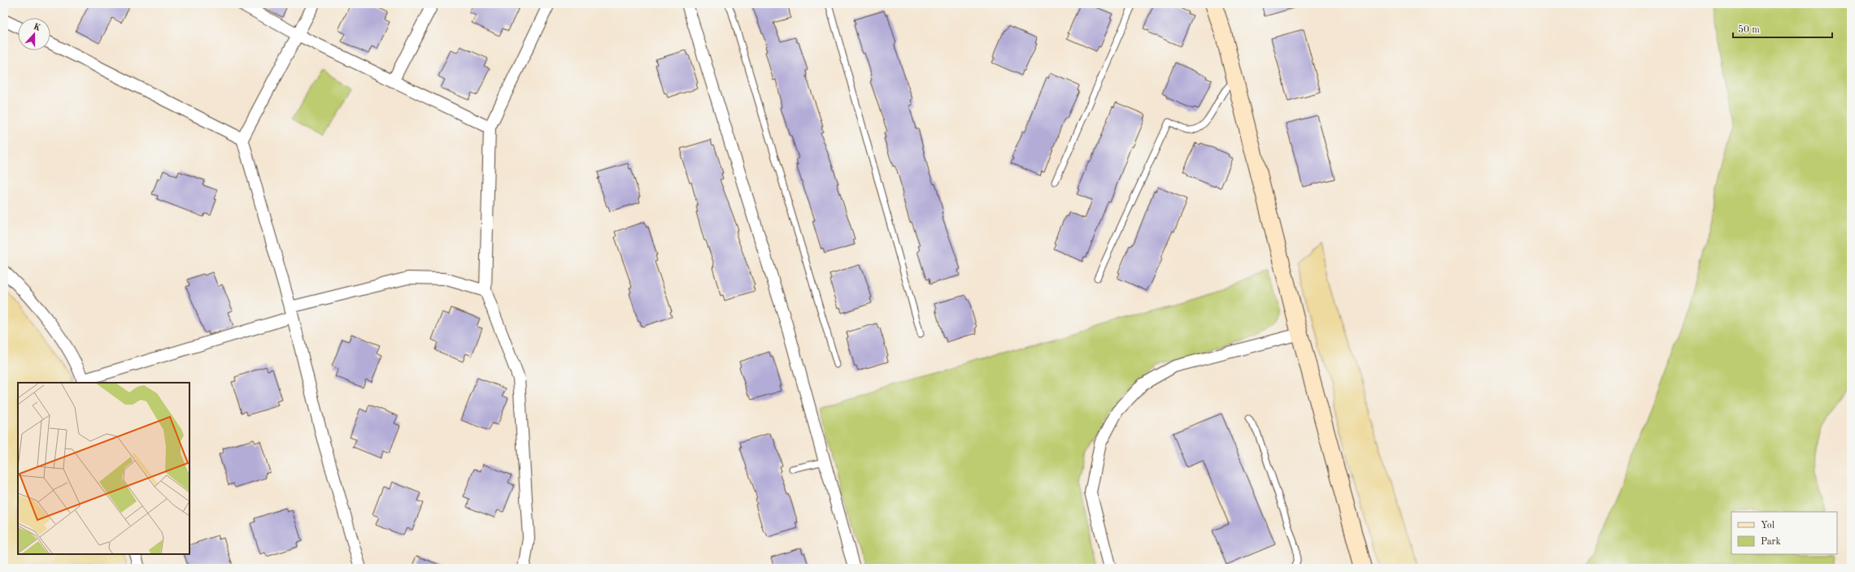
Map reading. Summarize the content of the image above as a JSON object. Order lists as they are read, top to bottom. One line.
{"legend":["Yol","Park"],"scale_bar":"50 m","north":"top"}
